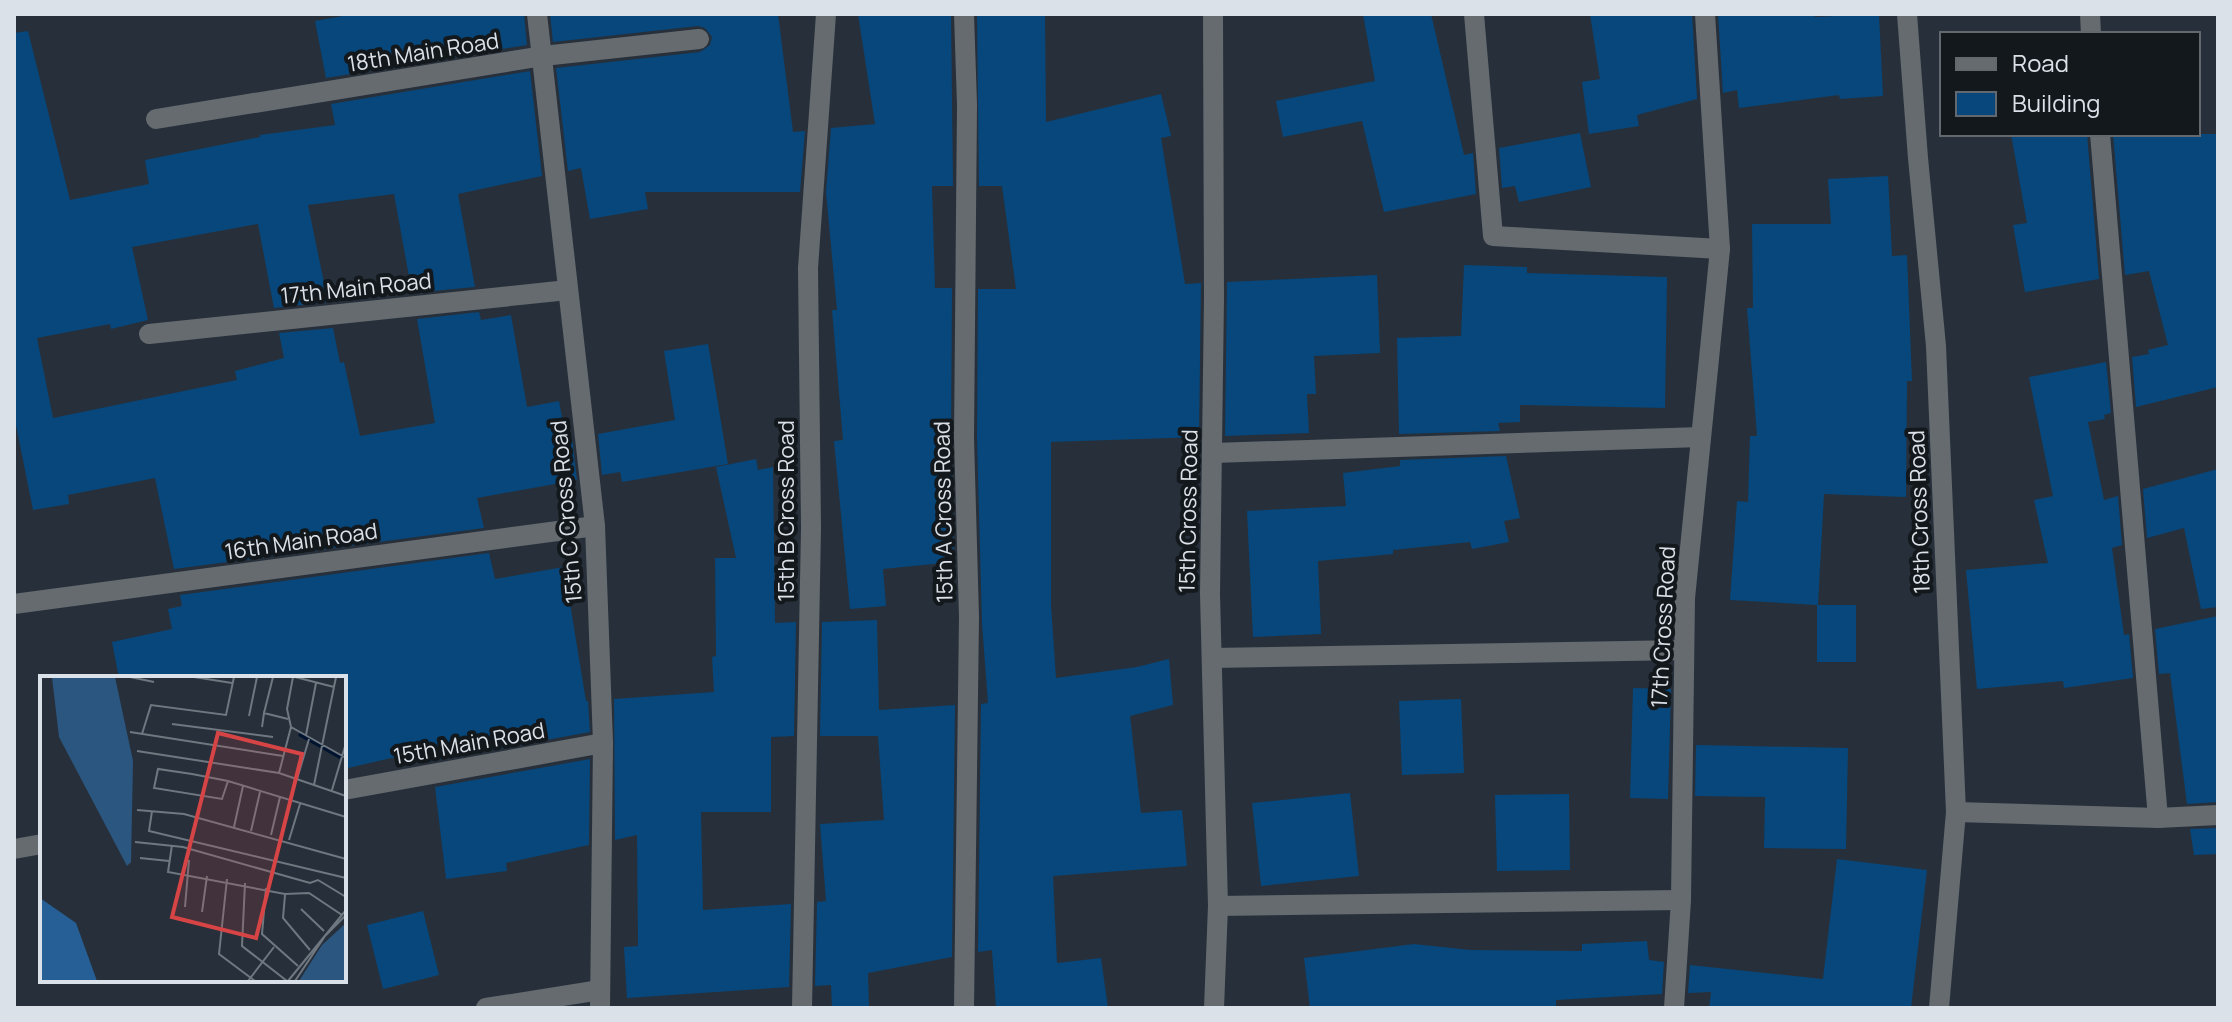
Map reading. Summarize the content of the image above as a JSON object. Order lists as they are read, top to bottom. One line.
{"streets":{"street":["18th Main Road","17th Main Road","15th B Cross Road","15th Cross Road","15th C Cross Road","15th A Cross Road","18th Cross Road","16th Main Road","17th Cross Road","15th Main Road"]},"crossings":[["18th Main Road","15th C Cross Road"],["17th Main Road","15th C Cross Road"],["15th C Cross Road","16th Main Road"],["15th C Cross Road","15th Main Road"]],"legend":["Road","Building"]}
